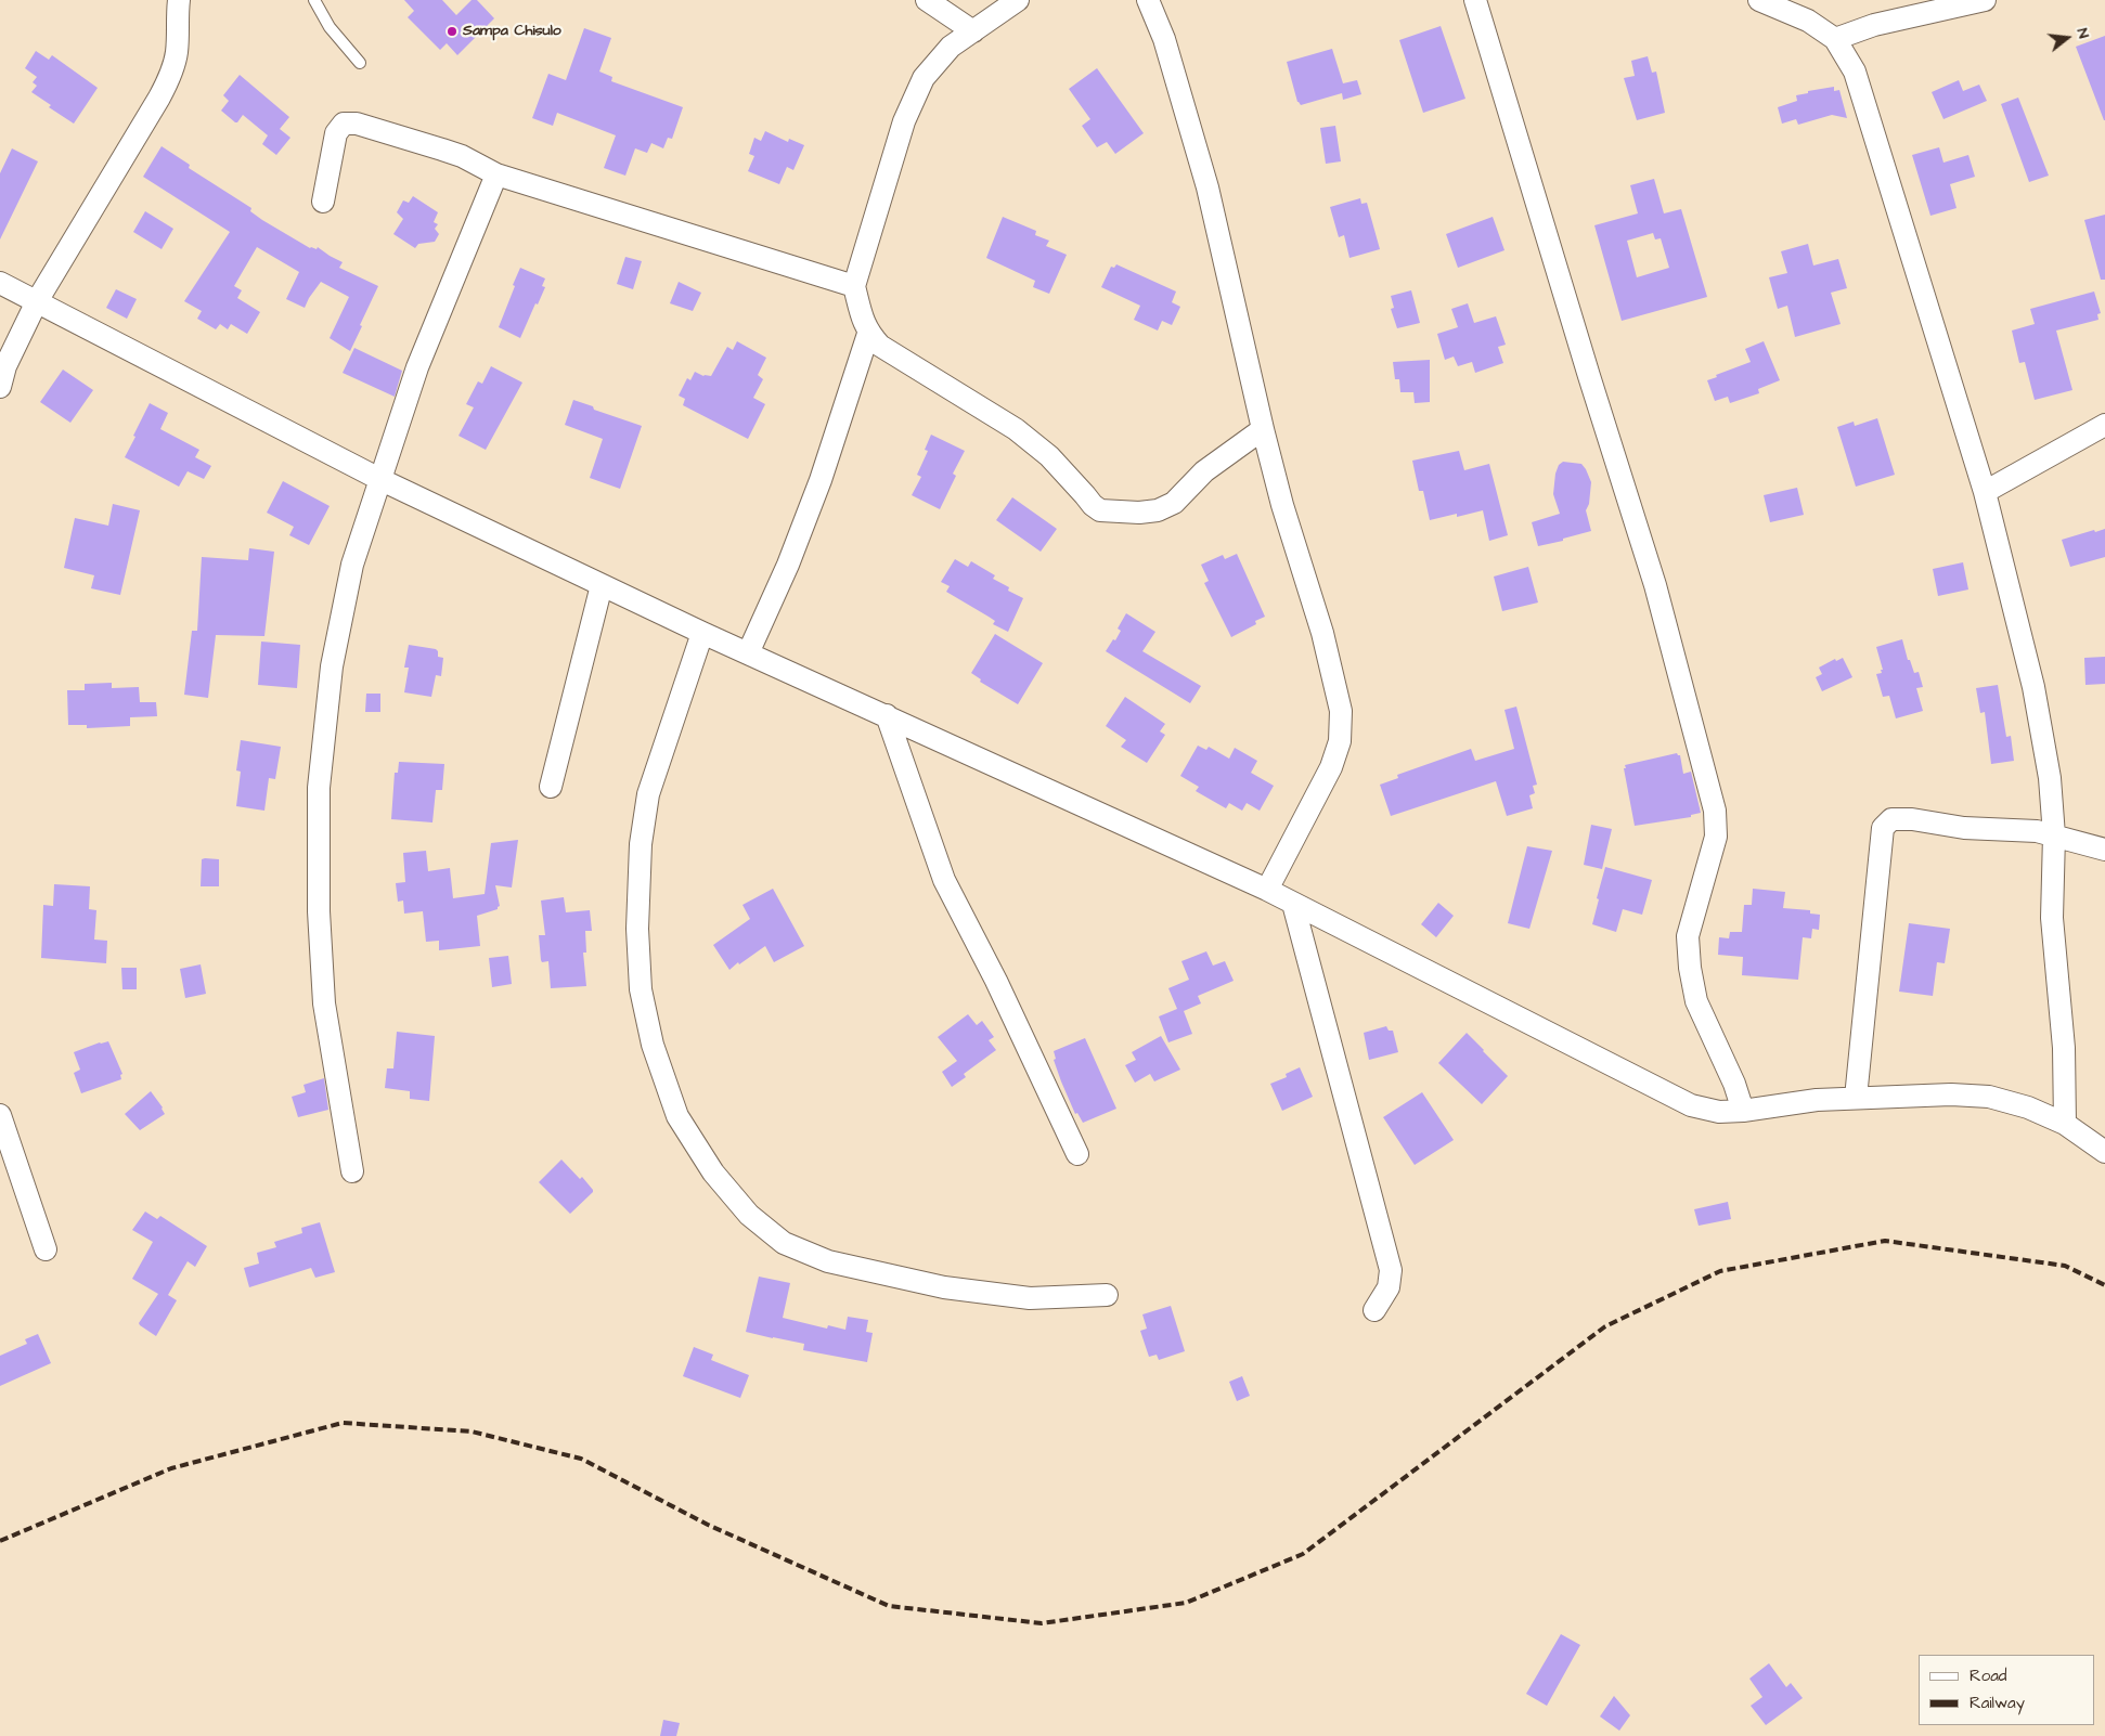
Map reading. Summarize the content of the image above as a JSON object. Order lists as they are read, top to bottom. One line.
{"places":["Sampa Chisulo"],"legend":["Road","Railway"],"north":"right"}
